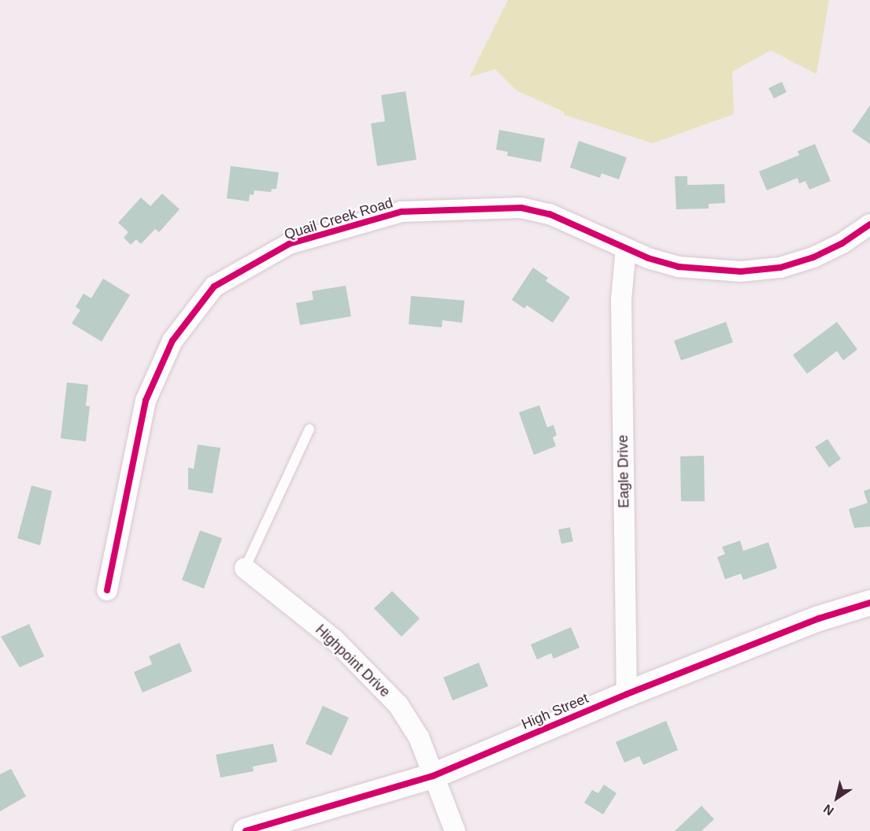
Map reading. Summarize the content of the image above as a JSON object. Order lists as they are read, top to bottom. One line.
{"streets":{"street":["Quail Creek Road","Eagle Drive","Highpoint Drive","High Street"]},"crossings":[["Quail Creek Road","Eagle Drive"],["Eagle Drive","High Street"],["Highpoint Drive","High Street"]],"north":"bottom left"}
